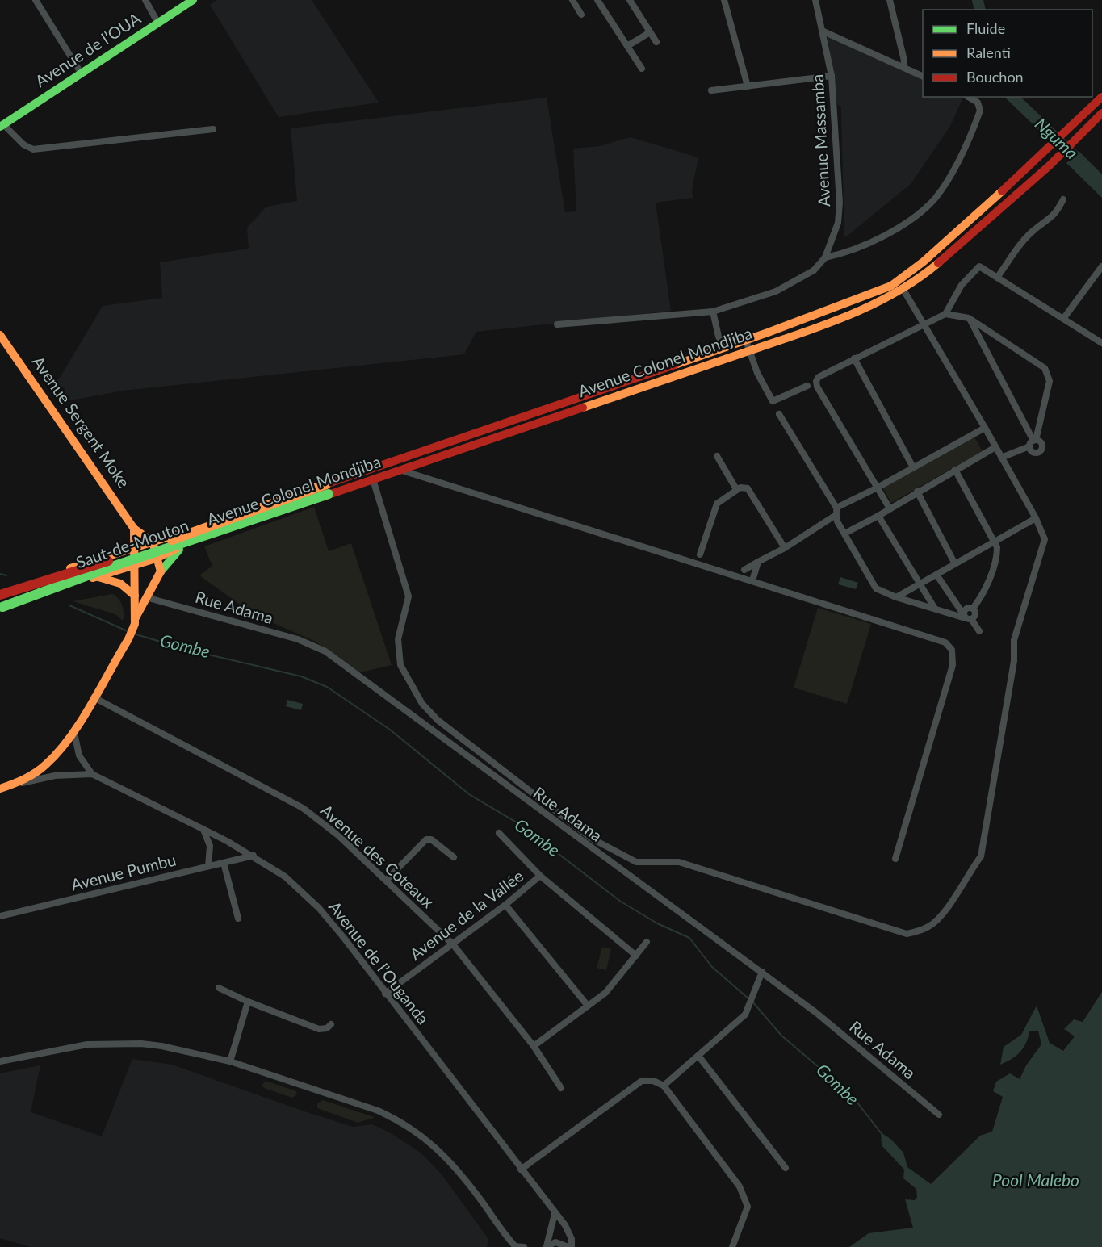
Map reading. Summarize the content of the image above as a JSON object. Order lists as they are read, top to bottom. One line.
{"streets":{"main road":["Avenue de l’OUA","Avenue Colonel Mondjiba","Avenue Sergent Moke","Saut-de-Mouton"],"street":["Avenue Massamba","Rue Adama","Avenue des Coteaux","Avenue Pumbu","Avenue de la Vallée","Avenue de l’Ouganda"]},"crossings":[["Avenue Colonel Mondjiba","Saut-de-Mouton"],["Avenue des Coteaux","Avenue de la Vallée"],["Avenue Pumbu","Avenue de l’Ouganda"],["Avenue de la Vallée","Avenue de l’Ouganda"]],"water":["Nguma","Gombe","Pool Malebo"],"legend":["Fluide","Ralenti","Bouchon"]}
